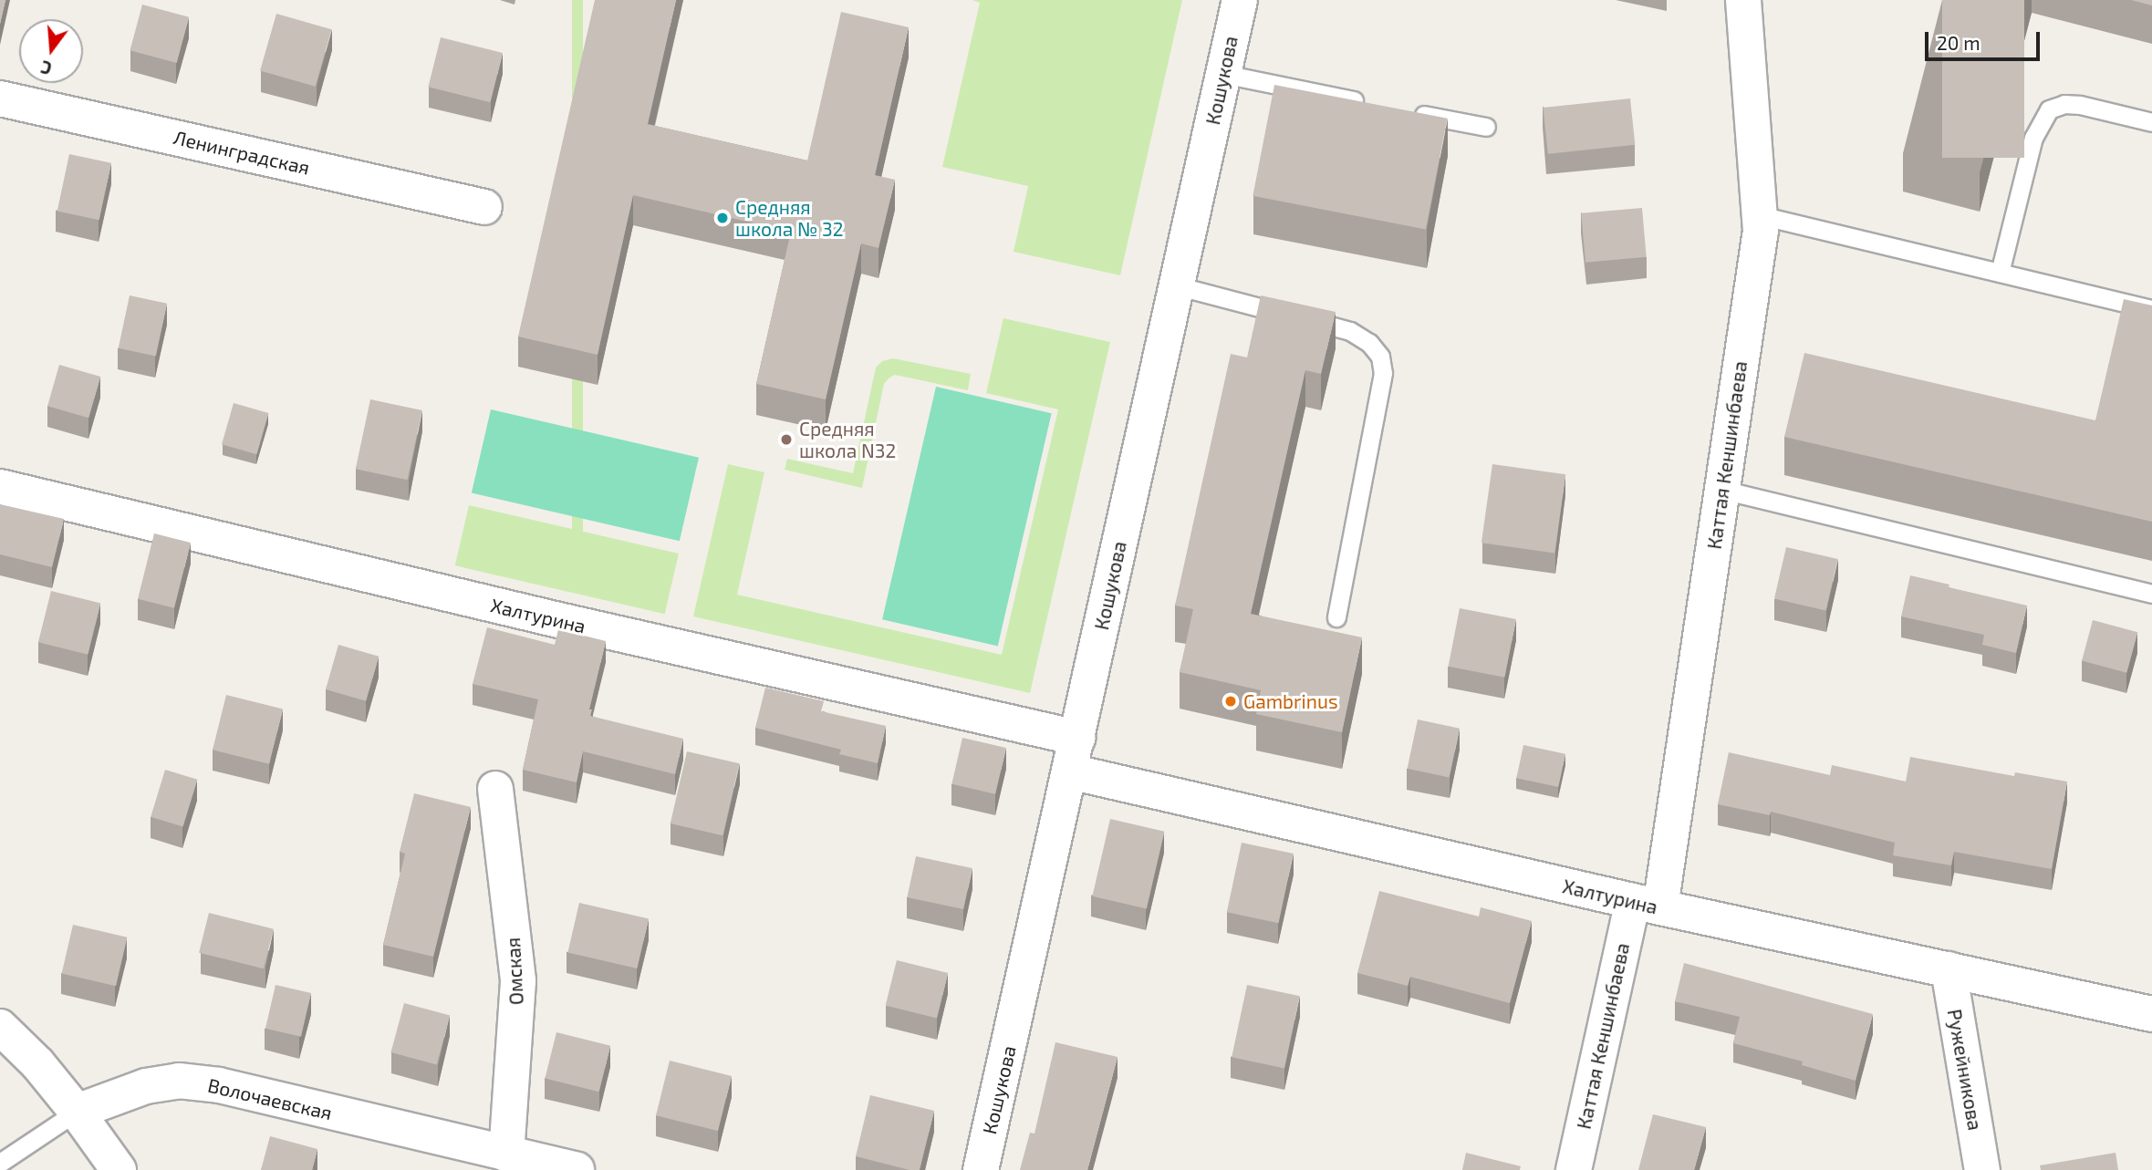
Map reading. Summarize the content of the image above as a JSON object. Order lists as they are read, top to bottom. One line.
{"streets":{"street":["Кошукова","Ленинградская","Каттая Кеншинбаева","Халтурина","Омская","Ружейникова","Волочаевская"]},"crossings":[["Кошукова","Халтурина"],["Каттая Кеншинбаева","Халтурина"],["Халтурина","Ружейникова"],["Омская","Волочаевская"]],"places":["Средняя школа № 32","Средняя школа N32","Gambrinus"],"scale_bar":"20 m","north":"bottom"}
